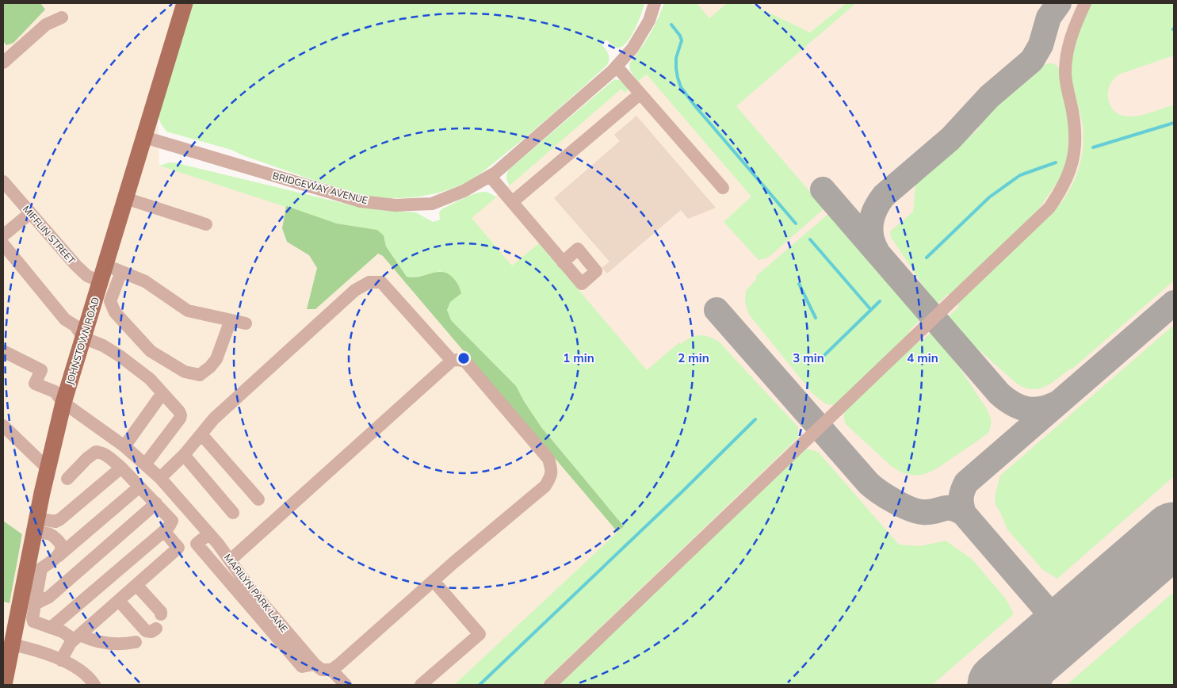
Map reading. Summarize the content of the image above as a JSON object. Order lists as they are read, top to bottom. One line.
{"streets":{"main road":["JOHNSTOWN ROAD"],"street":["BRIDGEWAY AVENUE","MIFFLIN STREET","MARILYN PARK LANE"]},"crossings":[["BRIDGEWAY AVENUE","JOHNSTOWN ROAD"],["MIFFLIN STREET","JOHNSTOWN ROAD"],["JOHNSTOWN ROAD","MARILYN PARK LANE"]],"rings":["1 min","2 min","3 min","4 min"]}
